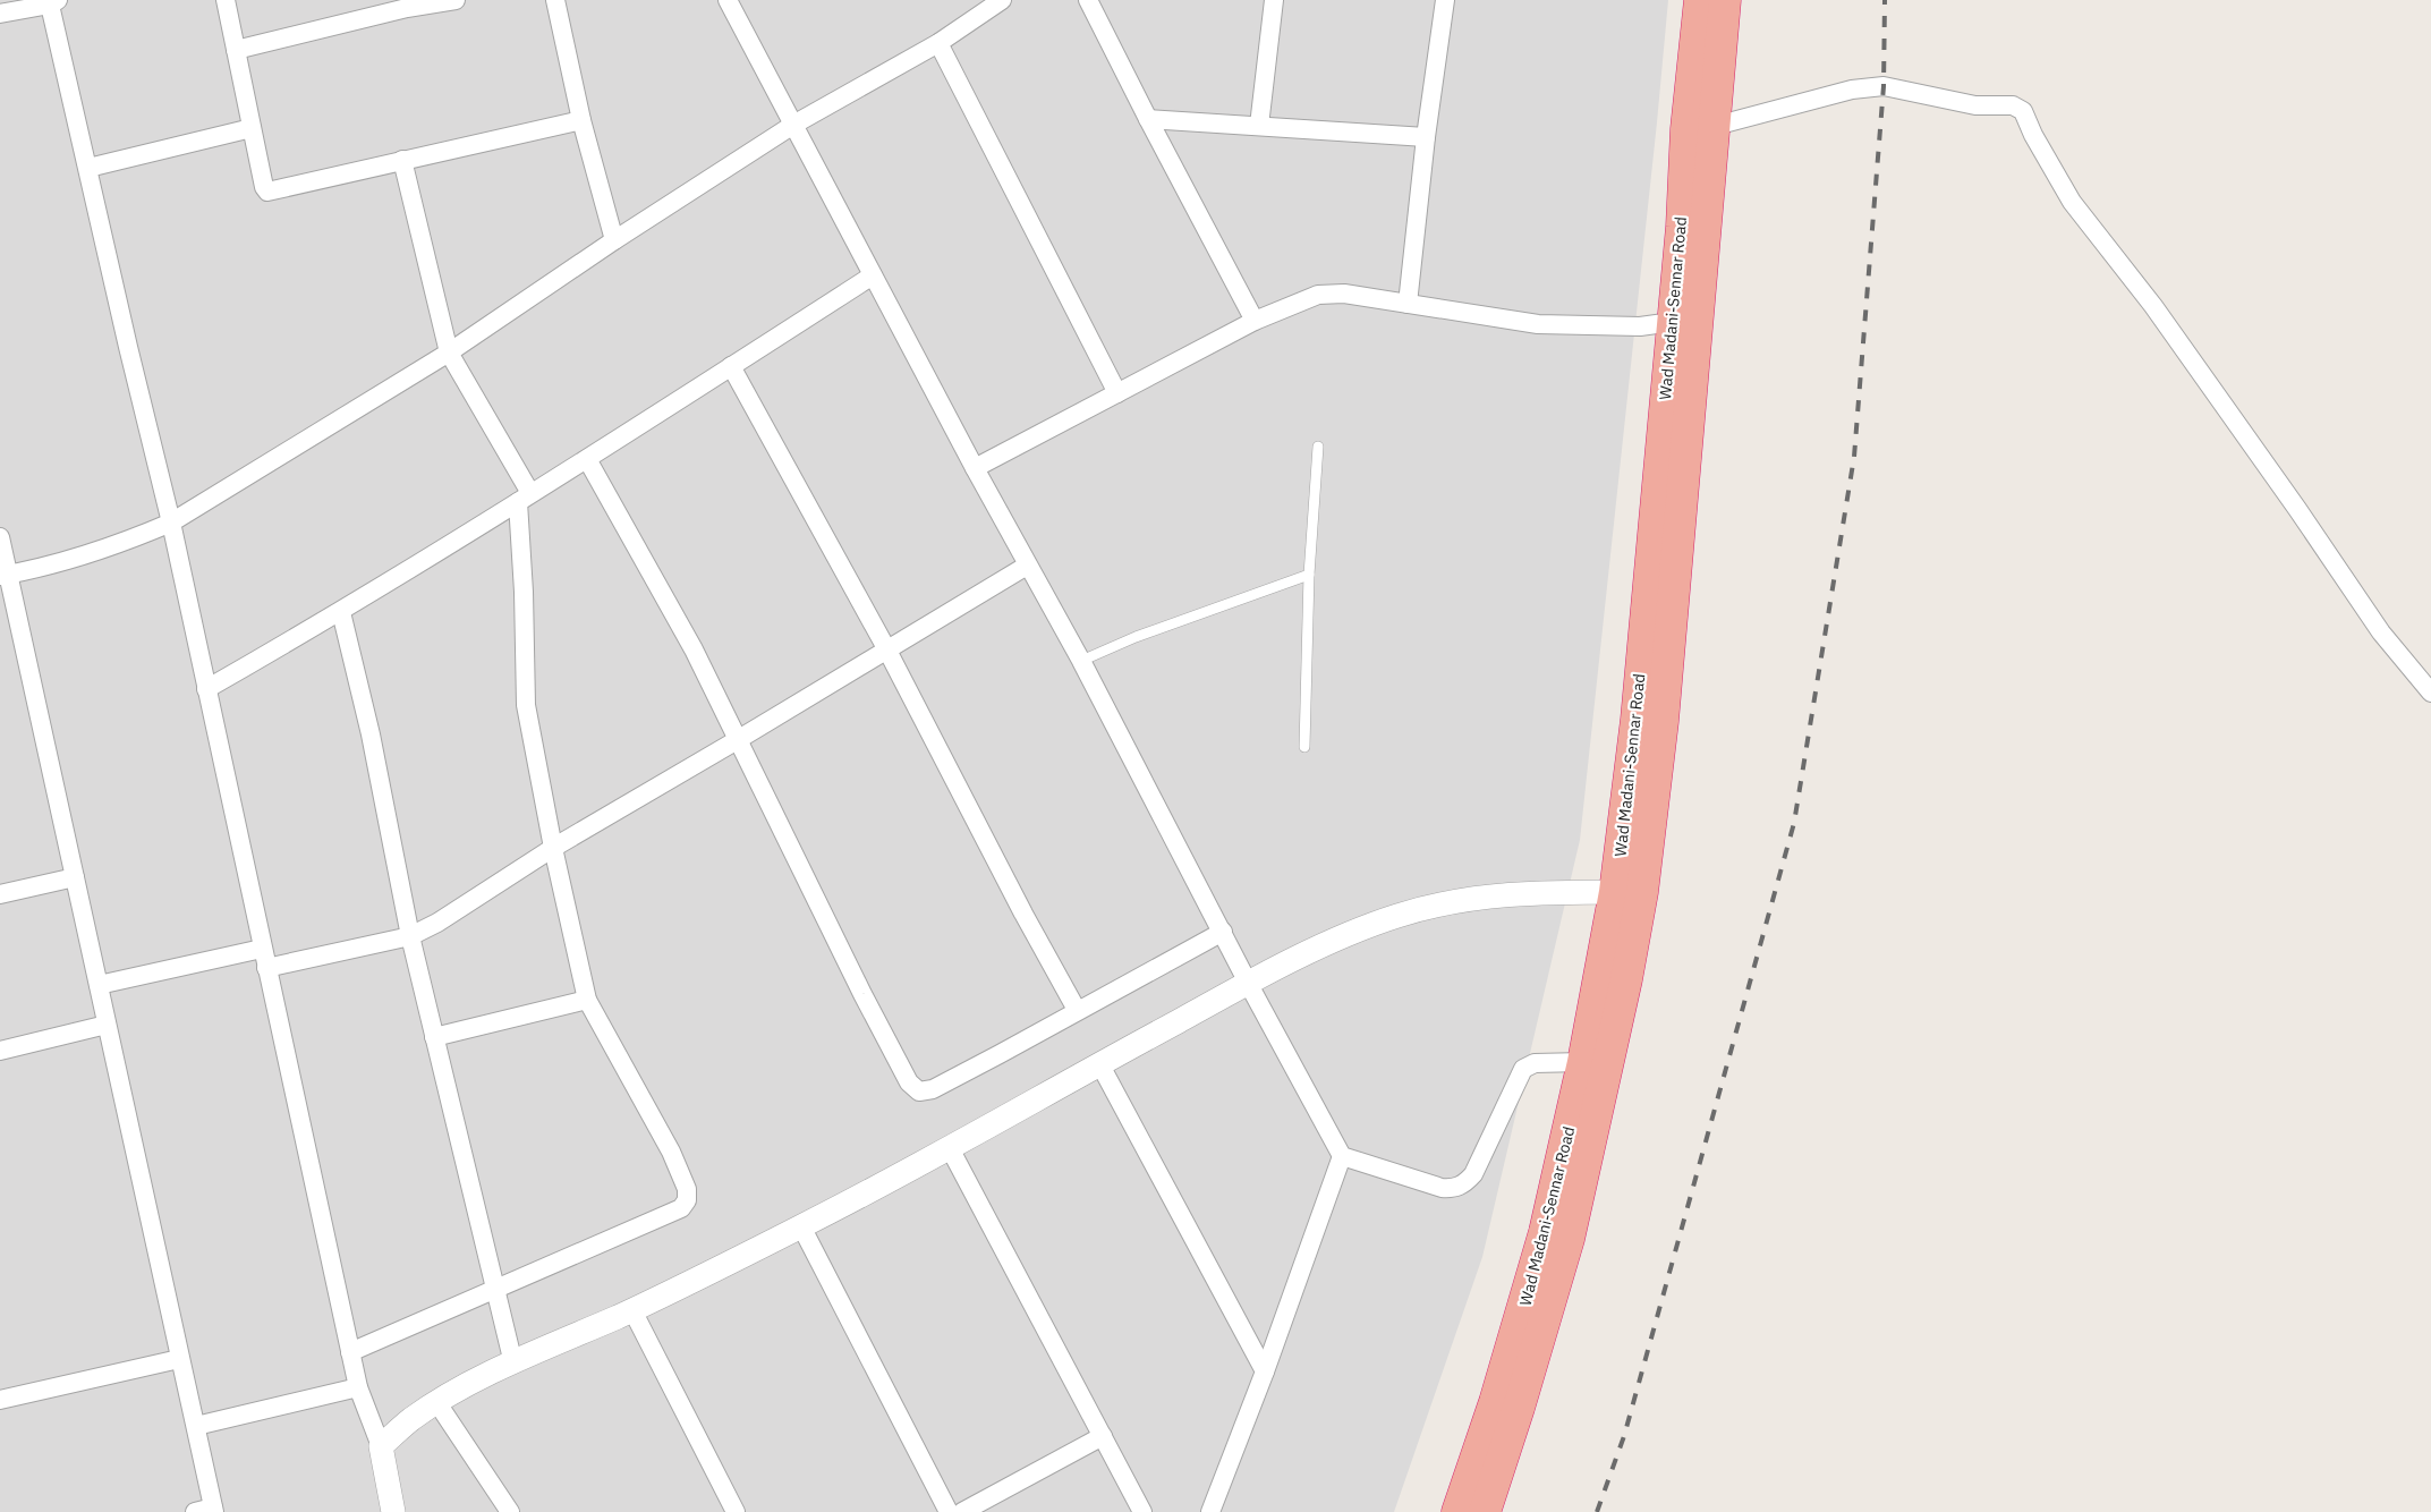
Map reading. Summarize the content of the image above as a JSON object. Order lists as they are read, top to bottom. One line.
{"streets":{"highway":["Wad Madani-Sennar Road"]}}
